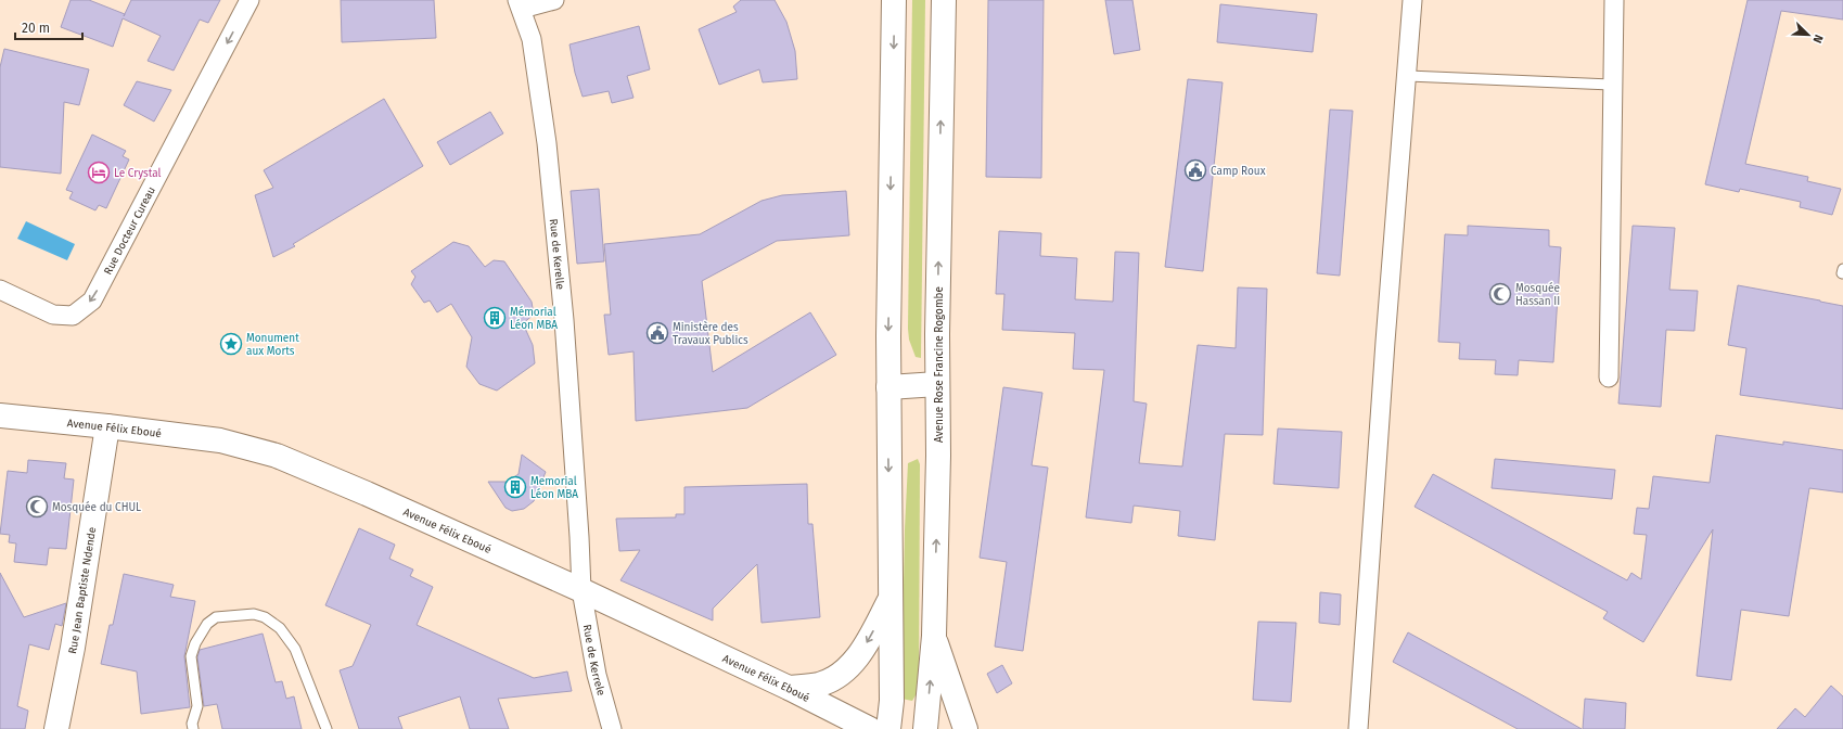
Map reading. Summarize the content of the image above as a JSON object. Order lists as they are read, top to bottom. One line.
{"streets":{"main road":["Avenue Rose Francine Rogombe","Avenue Félix Eboué","Rue Jean Baptiste Ndende"],"street":["Rue Docteur Cureau","Rue de Kerelle","Rue de Kerrele"]},"crossings":[["Rue de Kerelle","Avenue Félix Eboué"],["Rue de Kerelle","Rue de Kerrele"],["Avenue Félix Eboué","Rue Jean Baptiste Ndende"],["Avenue Félix Eboué","Rue de Kerrele"]],"one_way":["Rue Docteur Cureau"],"places":{"public building":["Camp Roux","Ministère des Travaux Publics"],"hotel":["Le Crystal"],"mosque":["Mosquée Hassan II","Mosquée du CHUL"],"building":["Mémorial Léon MBA","Memorial Léon MBA"],"place":["Monument aux Morts"]},"scale_bar":"20 m","north":"bottom right"}
